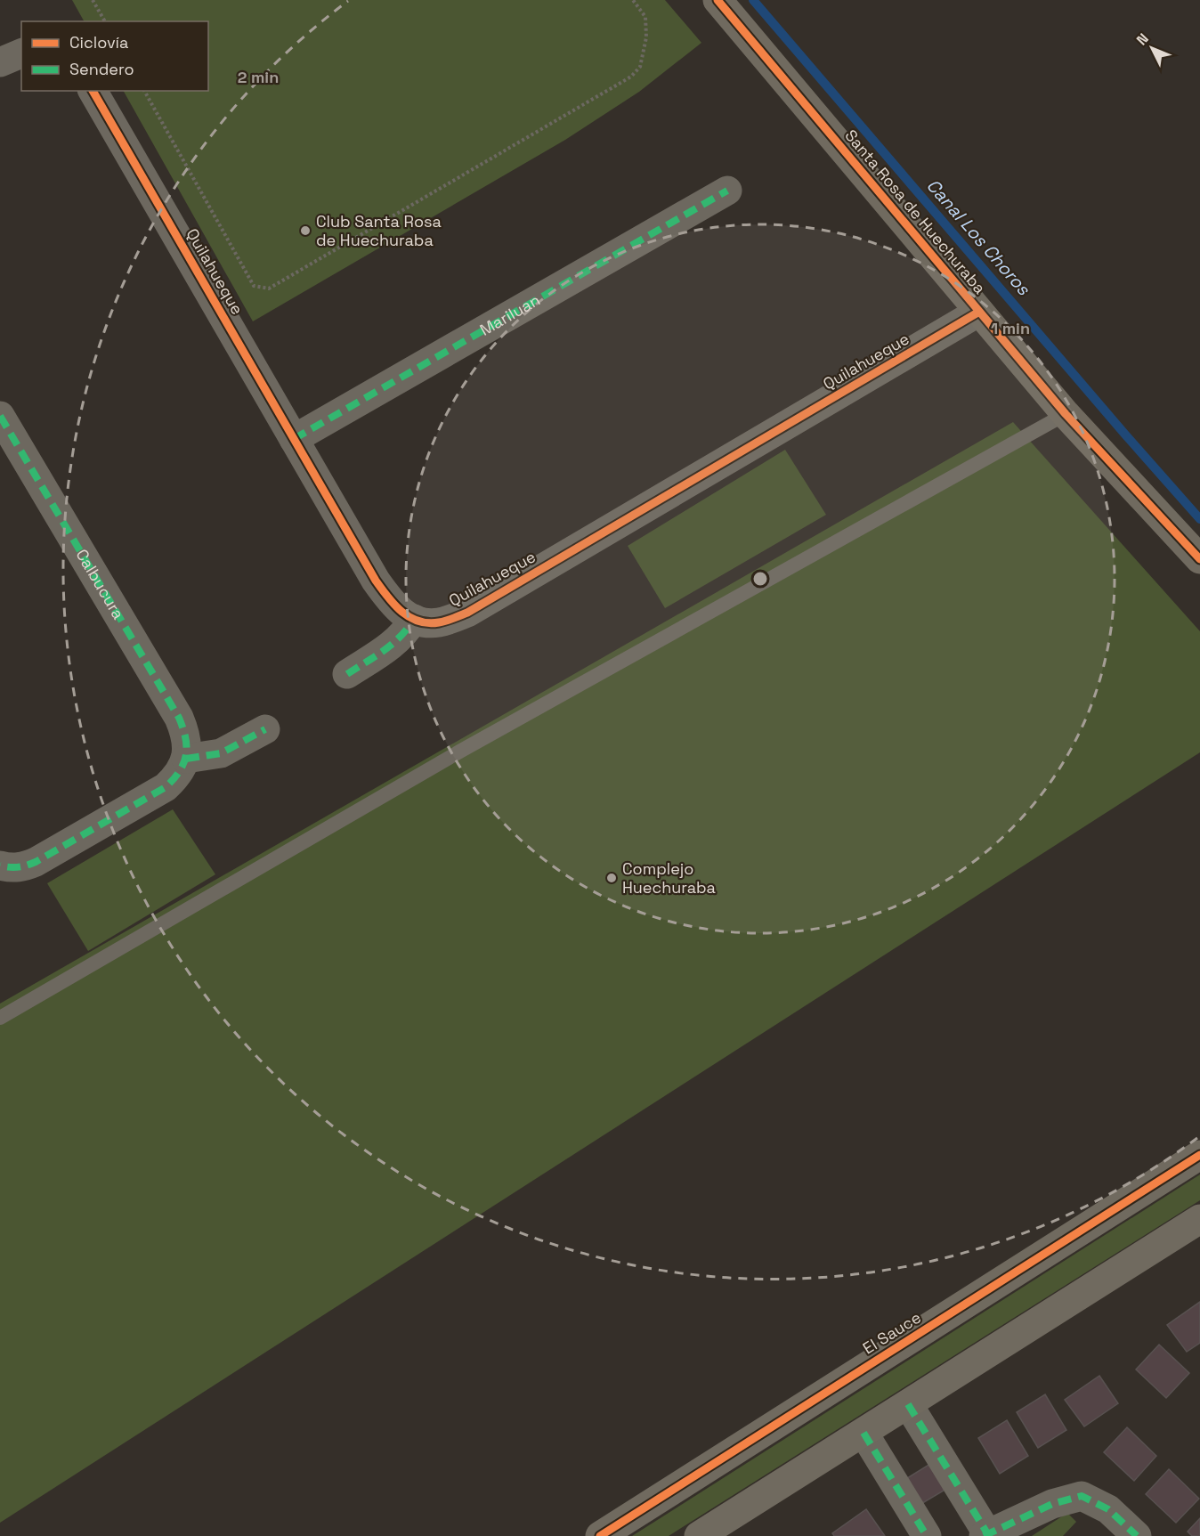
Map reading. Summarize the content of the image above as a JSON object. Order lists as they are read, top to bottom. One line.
{"streets":{"street":["Santa Rosa de Huechuraba","Quilahueque","Mariluan","Calbucura","El Sauce"]},"crossings":[["Santa Rosa de Huechuraba","Quilahueque"],["Quilahueque","Mariluan"]],"water":["Canal Los Choros"],"places":["Club Santa Rosa de Huechuraba","Complejo Huechuraba"],"legend":["Ciclovía","Sendero"],"north":"top left","rings":["2 min","1 min"]}
